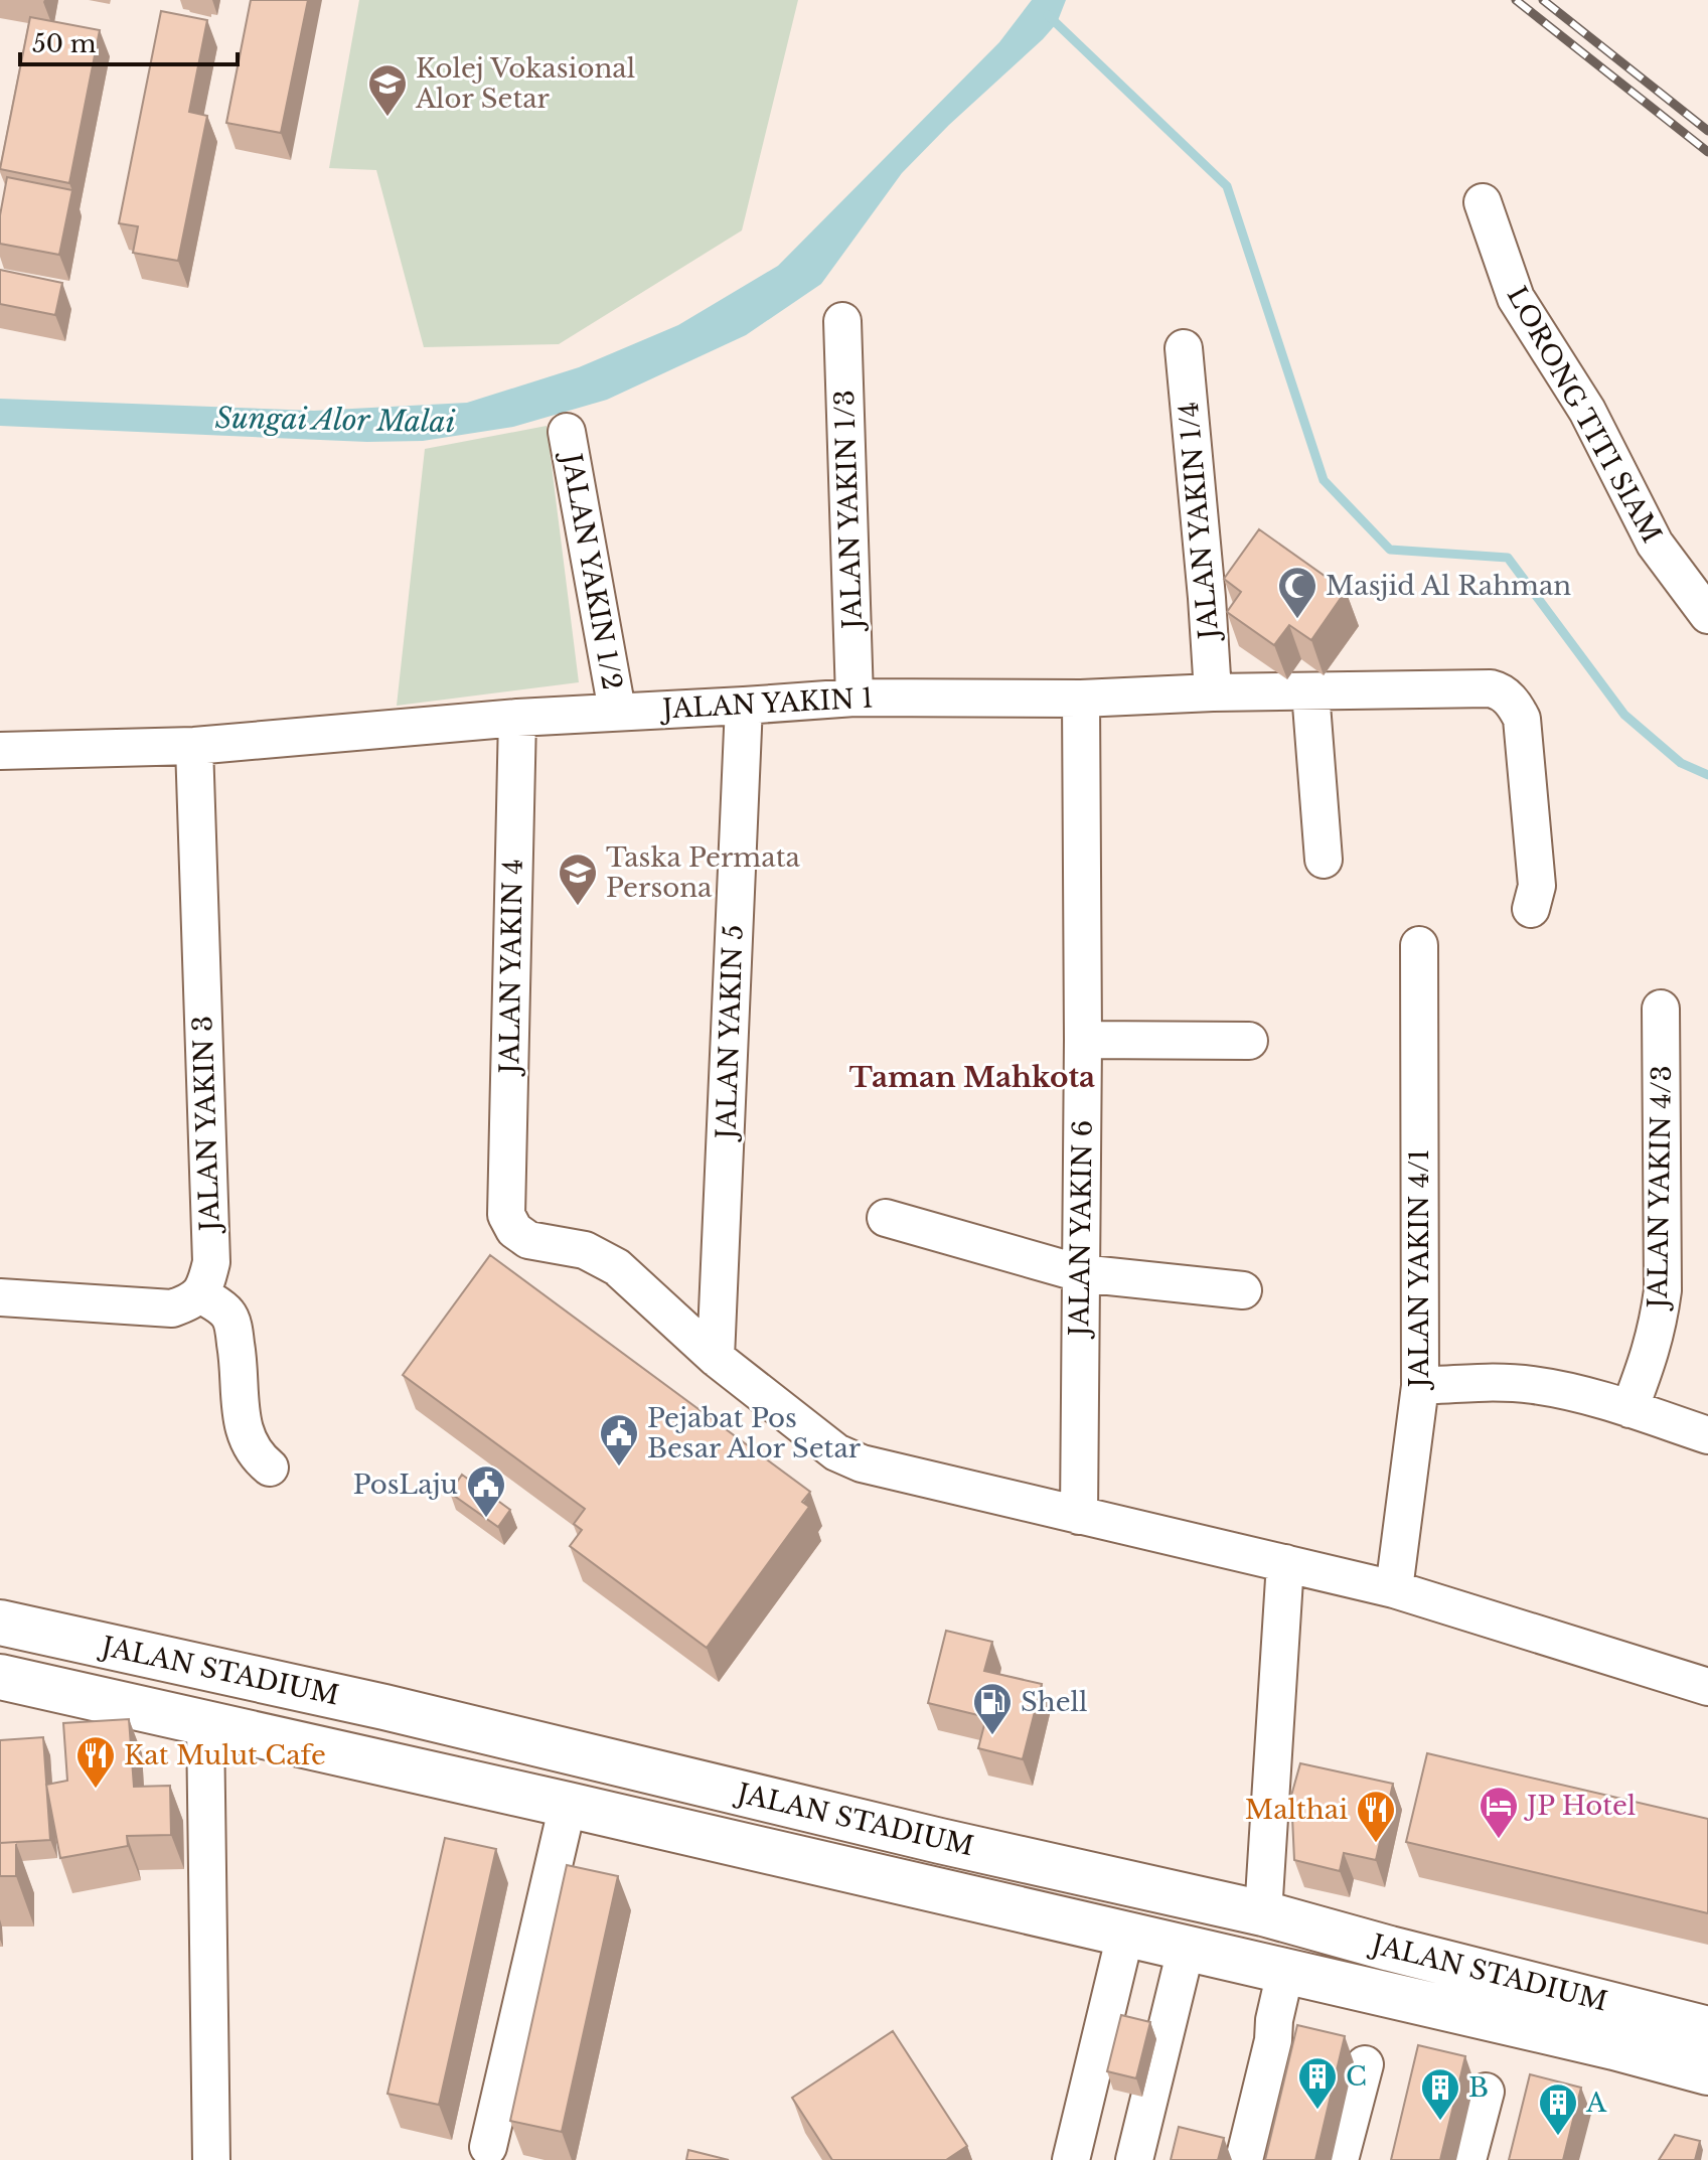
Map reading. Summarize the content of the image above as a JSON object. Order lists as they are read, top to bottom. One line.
{"streets":{"main road":["JALAN STADIUM"],"street":["LORONG TITI SIAM","JALAN YAKIN 1/3","JALAN YAKIN 1/4","JALAN YAKIN 1/2","JALAN YAKIN 1","JALAN YAKIN 4","JALAN YAKIN 5","JALAN YAKIN 3","JALAN YAKIN 4/3","JALAN YAKIN 6","JALAN YAKIN 4/1"]},"crossings":[["JALAN YAKIN 1/3","JALAN YAKIN 1"],["JALAN YAKIN 1/4","JALAN YAKIN 1"],["JALAN YAKIN 1/2","JALAN YAKIN 1"],["JALAN YAKIN 1","JALAN YAKIN 4"],["JALAN YAKIN 1","JALAN YAKIN 5"],["JALAN YAKIN 1","JALAN YAKIN 3"],["JALAN YAKIN 1","JALAN YAKIN 6"],["JALAN YAKIN 4","JALAN YAKIN 5"]],"districts":["Taman Mahkota"],"water":["Sungai Alor Malai"],"places":{"school or university":["Kolej Vokasional Alor Setar","Taska Permata Persona"],"mosque":["Masjid Al Rahman"],"public building":["Pejabat Pos Besar Alor Setar","PosLaju"],"fuel station":["Shell"],"restaurant":["Kat Mulut Cafe","Malthai"],"hotel":["JP Hotel"],"building":["C","B","A"]},"scale_bar":"50 m"}
